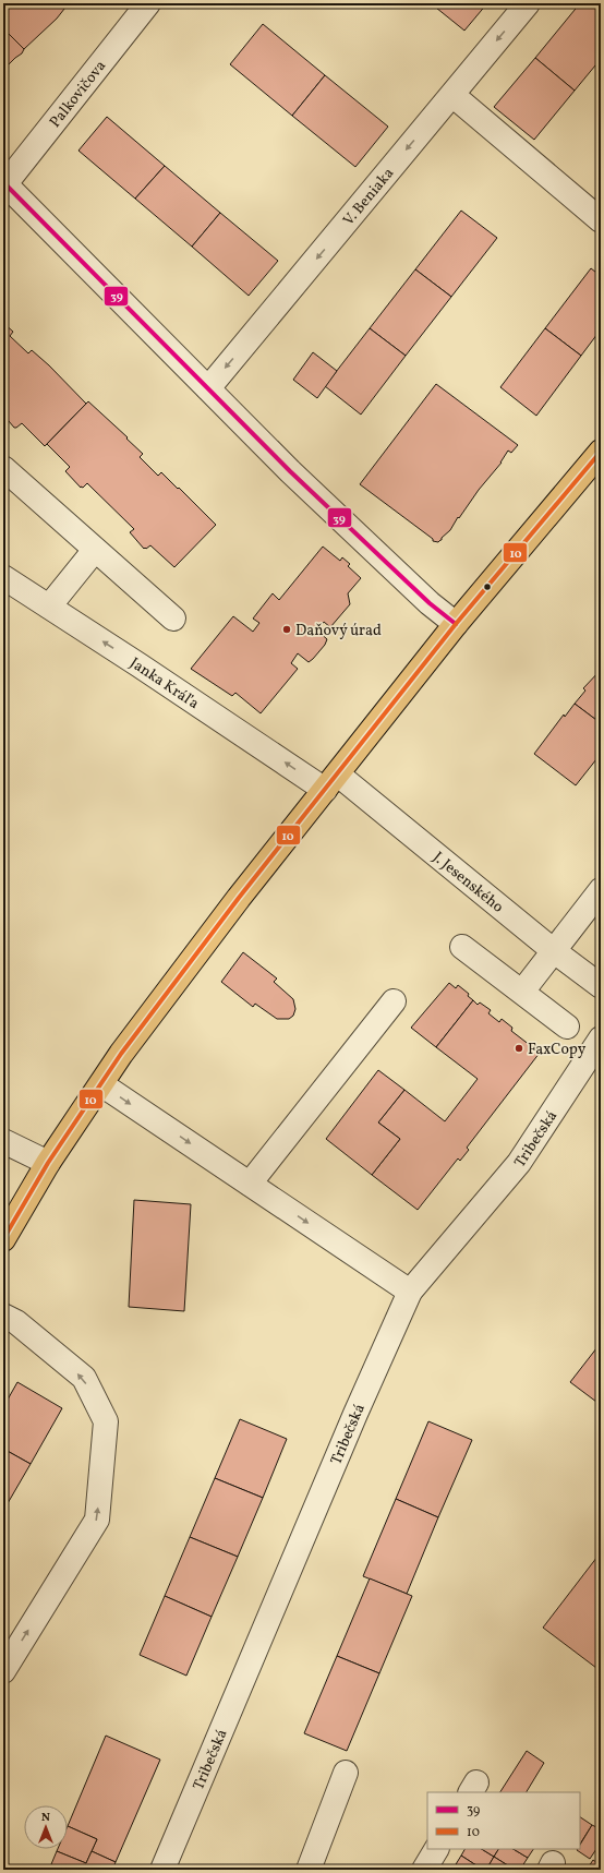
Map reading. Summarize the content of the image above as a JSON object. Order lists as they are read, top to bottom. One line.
{"streets":{"street":["Palkovičova","V. Beniaka","Janka Kráľa","J. Jesenského","Tribečská"]},"crossings":[["Janka Kráľa","J. Jesenského"]],"one_way":["V. Beniaka"],"places":["Daňový úrad","FaxCopy"],"lines":["transit line 39","transit line 10"],"legend":["39","10"],"north":"top"}
